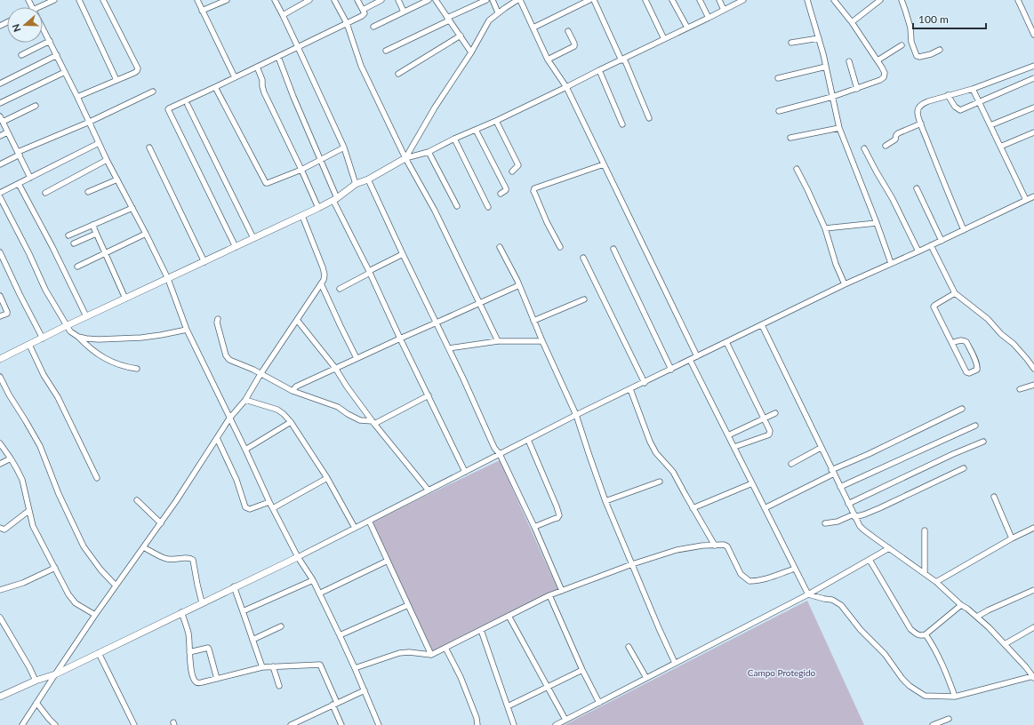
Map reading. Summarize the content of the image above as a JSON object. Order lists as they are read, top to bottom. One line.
{"parks":["Campo Protegido"],"scale_bar":"100 m","north":"left"}
